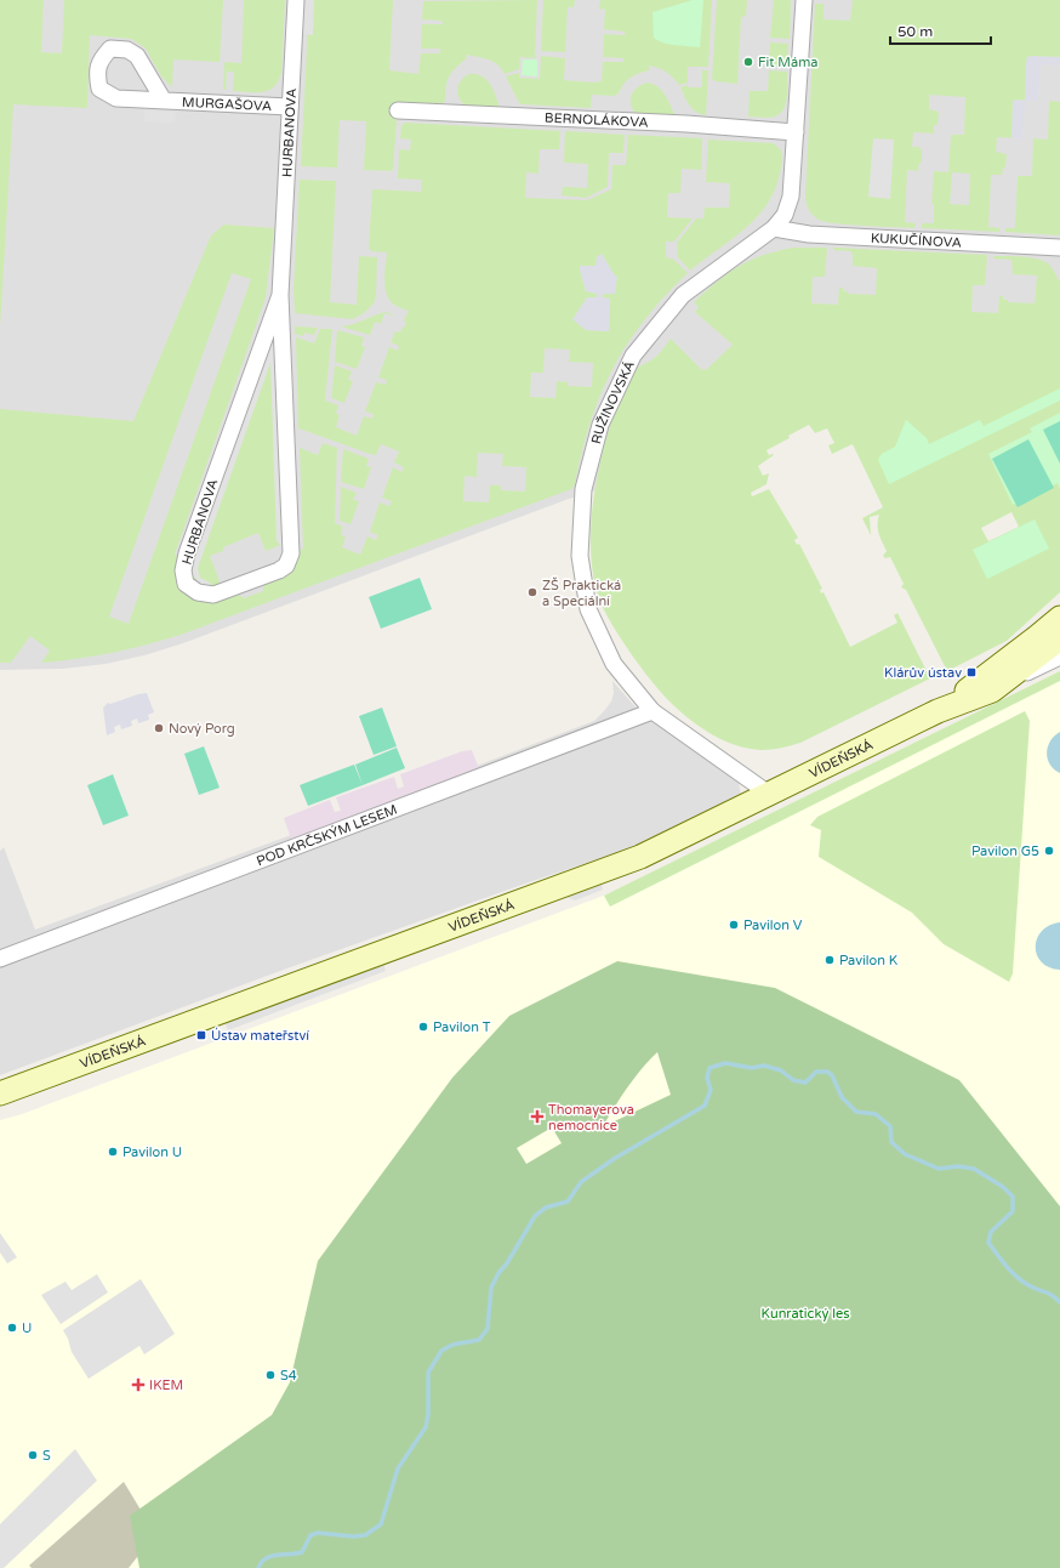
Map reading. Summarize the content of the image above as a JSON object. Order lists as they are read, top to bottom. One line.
{"streets":{"main road":["VÍDEŇSKÁ"],"street":["MURGAŠOVA","BERNOLÁKOVA","HURBANOVA","KUKUČÍNOVA","RUŽINOVSKÁ","POD KRČSKÝM LESEM"]},"crossings":[["MURGAŠOVA","HURBANOVA"],["BERNOLÁKOVA","RUŽINOVSKÁ"],["KUKUČÍNOVA","RUŽINOVSKÁ"],["RUŽINOVSKÁ","VÍDEŇSKÁ"],["RUŽINOVSKÁ","POD KRČSKÝM LESEM"]],"parks":["Kunratický les"],"places":{"other":["Fit Máma","ZŠ Praktická a Speciální","Nový Porg","Pavilon G5","Pavilon V","Pavilon K","Pavilon T","Pavilon U","U","S4","S"],"transit":["Klárův ústav","Ústav mateřství"],"health":["Thomayerova nemocnice","IKEM"]},"scale_bar":"50 m"}
